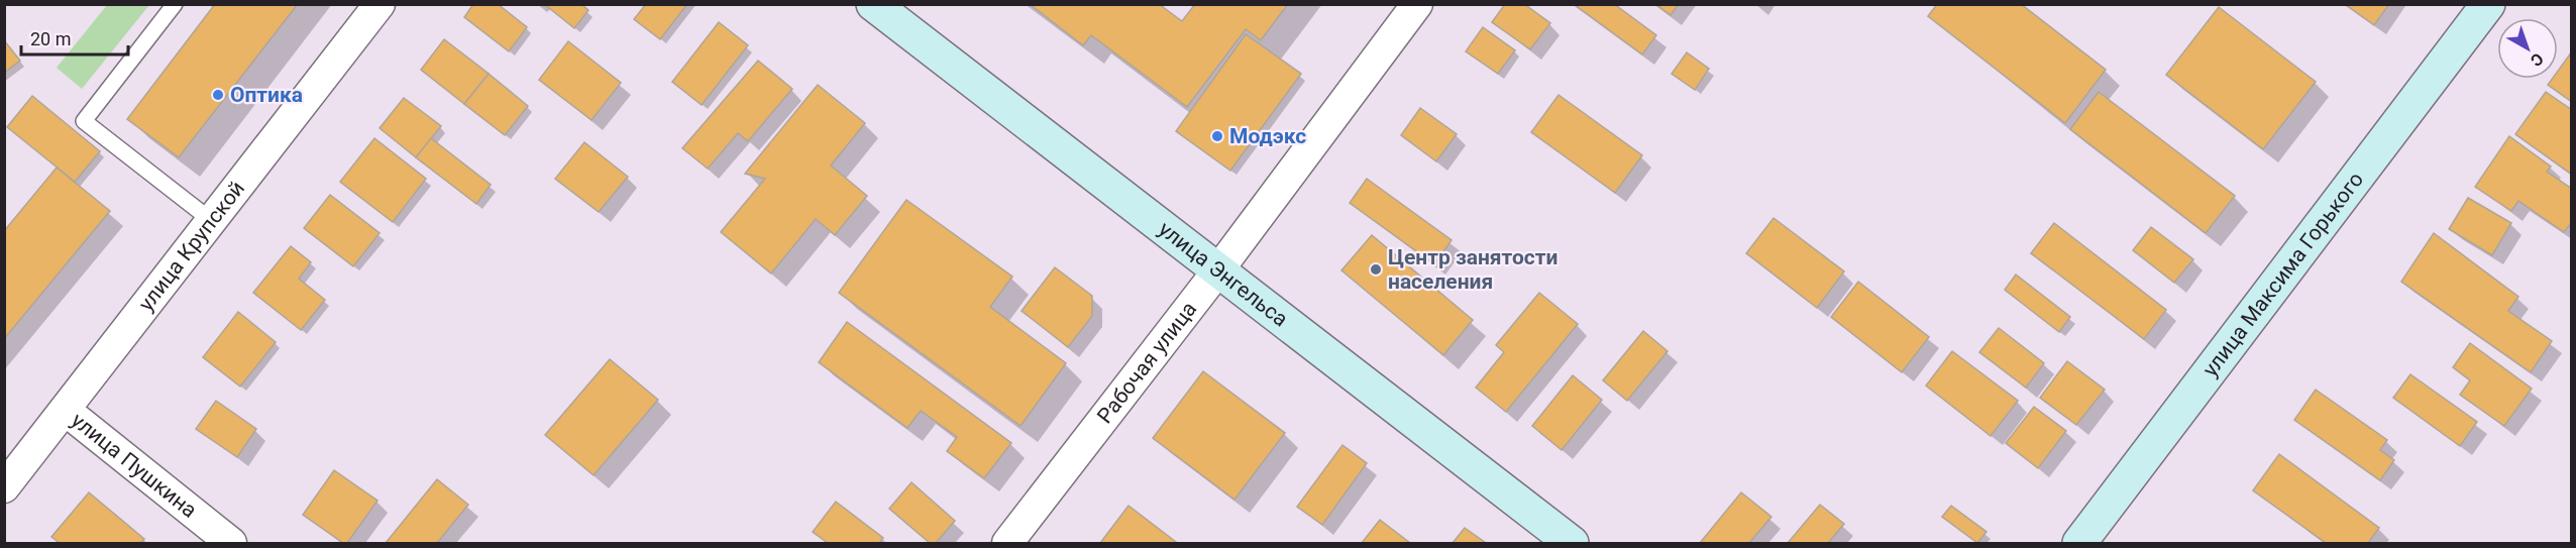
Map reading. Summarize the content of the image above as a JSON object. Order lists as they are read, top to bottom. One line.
{"streets":{"main road":["улица Энгельса","улица Максима Горького"],"street":["улица Крупской","Рабочая улица","улица Пушкина"]},"crossings":[["улица Крупской","улица Пушкина"],["улица Энгельса","Рабочая улица"]],"places":["Оптика","Модэкс","Центр занятости населения"],"scale_bar":"20 m","north":"bottom right"}
